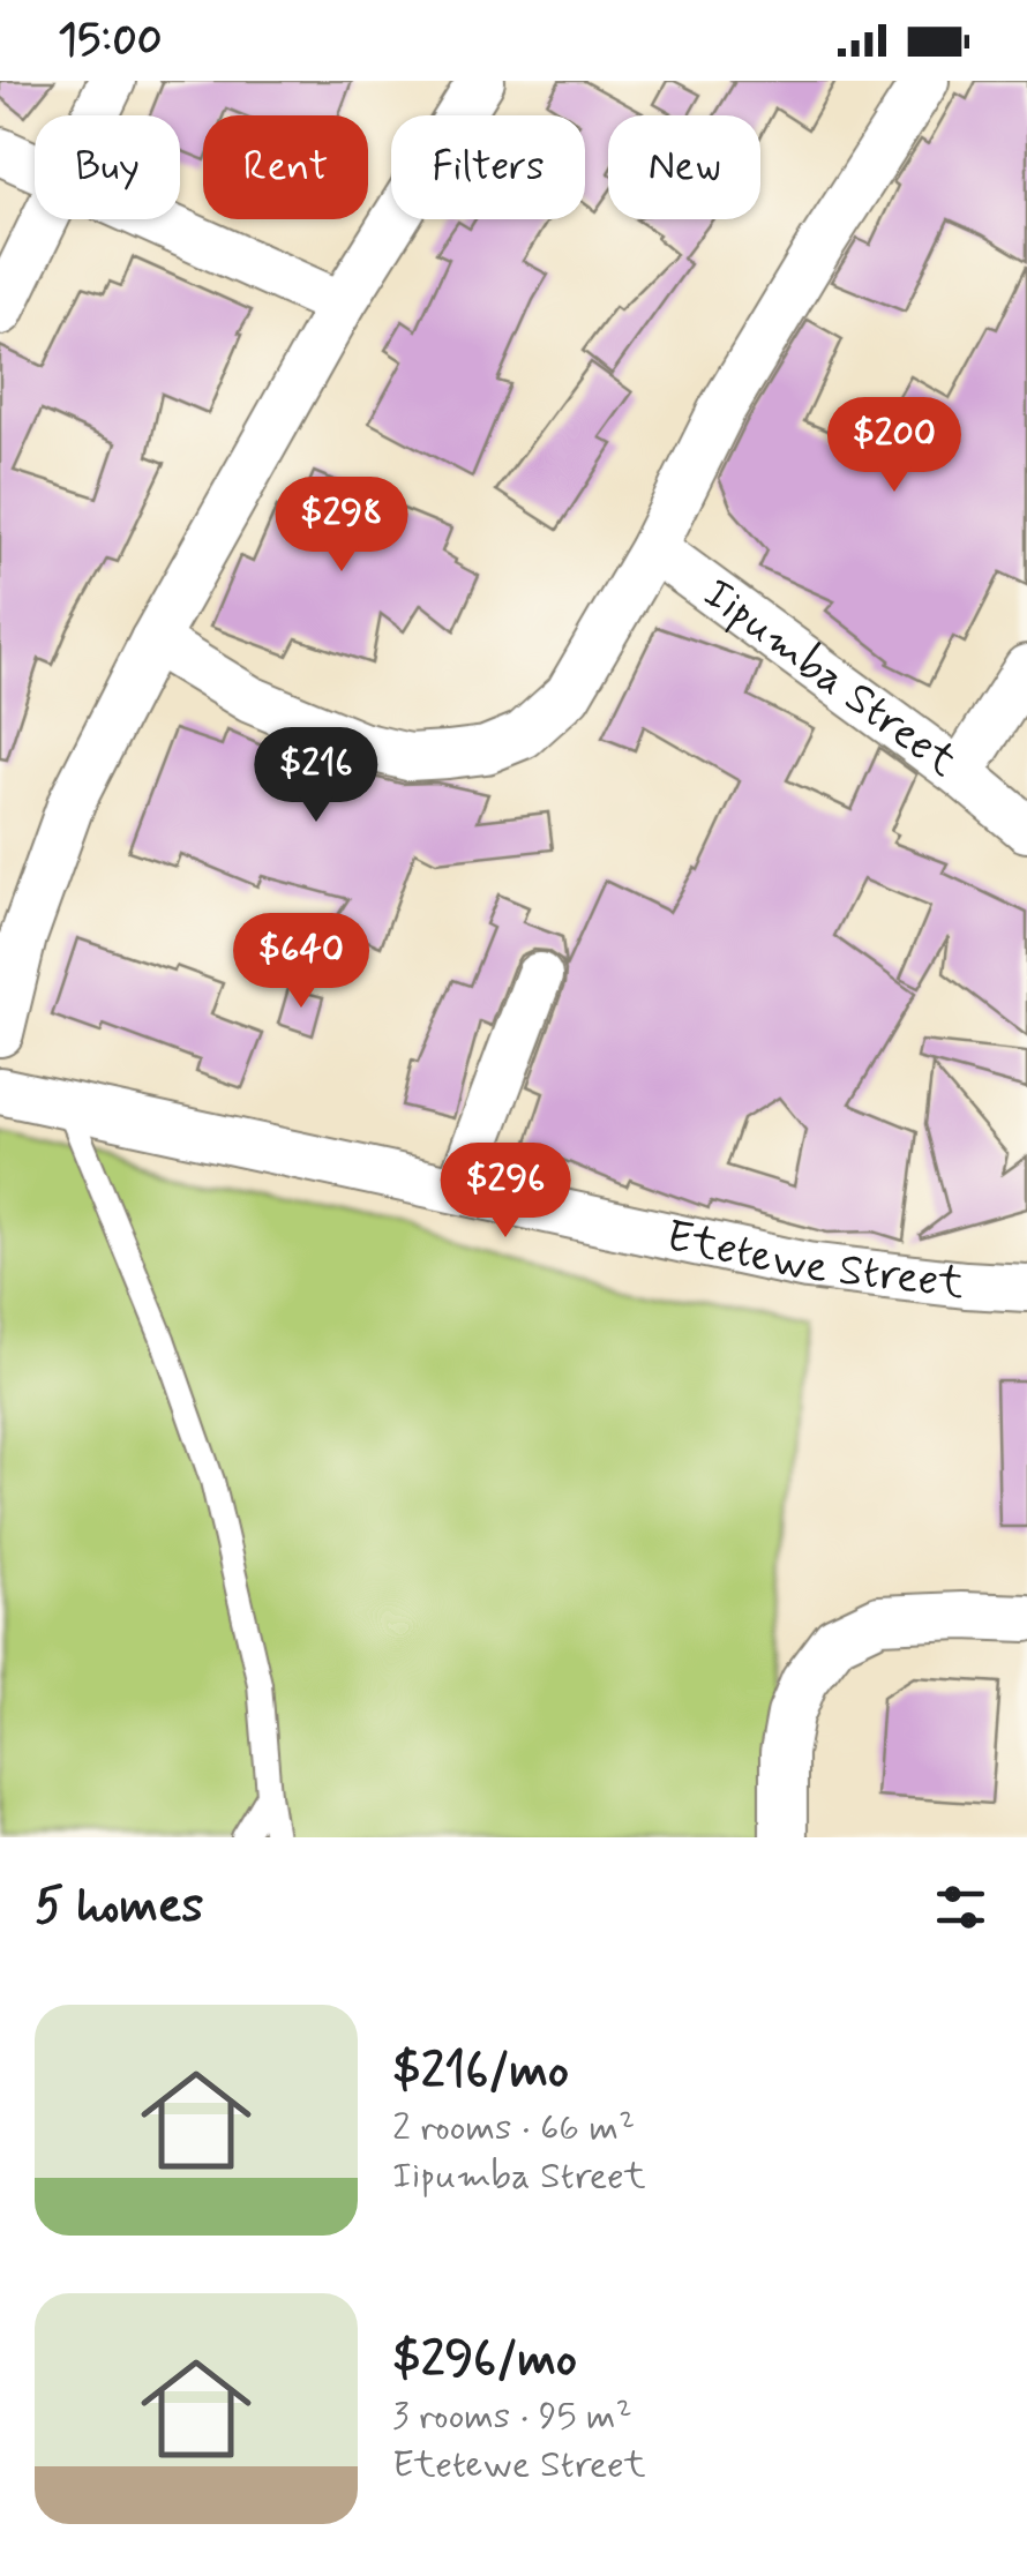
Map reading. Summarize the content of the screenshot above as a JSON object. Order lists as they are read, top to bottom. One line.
{"streets":{"street":["Iipumba Street","Etetewe Street"]},"page":{"status":"15:00","chip":["Buy","Rent","Filters","New"],"price":["$200","$298","$216","$640","$296"],"heading":"5 homes","list":[{"name":"$216/mo","note":"2 rooms · 66 m² · Iipumba Street"},{"name":"$296/mo","note":"3 rooms · 95 m² · Etetewe Street"}]}}
